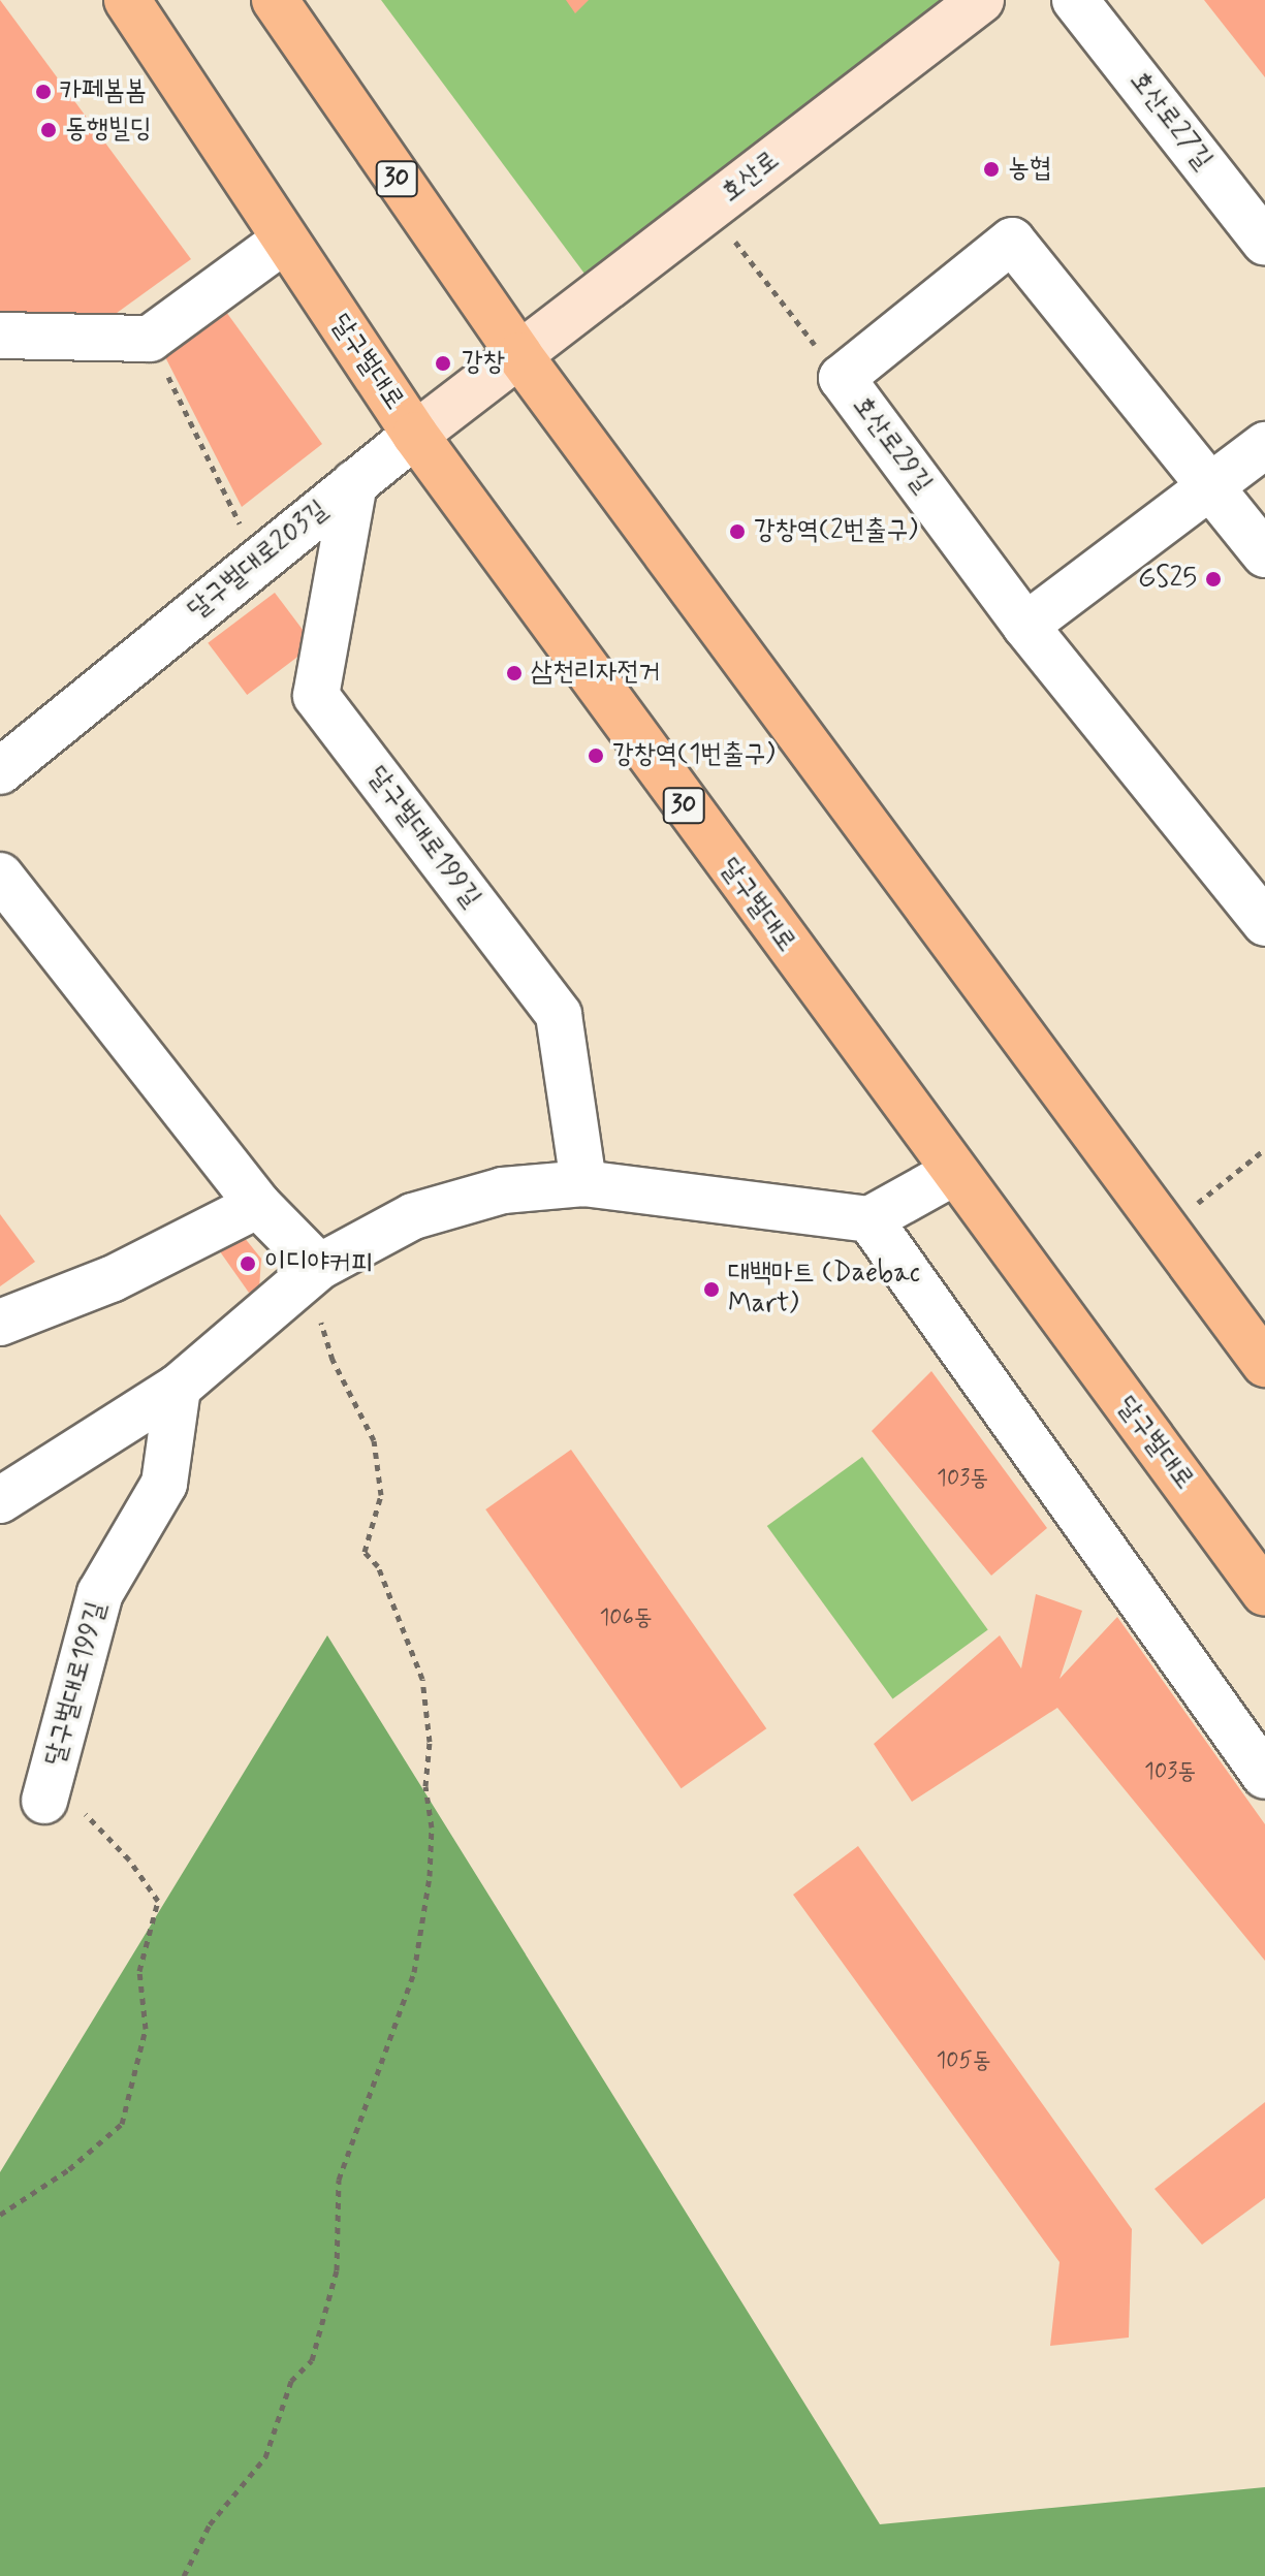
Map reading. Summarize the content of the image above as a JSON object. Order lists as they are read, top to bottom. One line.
{"streets":{"main road":["30","달구벌대로"],"street":["호산로27길","호산로","호산로29길","달구벌대로203길","달구벌대로199길"]},"crossings":[["호산로","30"],["호산로","달구벌대로203길"],["30","달구벌대로203길"],["달구벌대로","달구벌대로203길"],["달구벌대로203길","달구벌대로199길"]],"places":["카페봄봄","동행빌딩","농협","강창","강창역(2번출구)","GS25","삼천리자전거","강창역(1번출구)","이디야커피","대백마트 (Daebac Mart)"],"house_numbers":["103동","106동","103동","105동"]}
